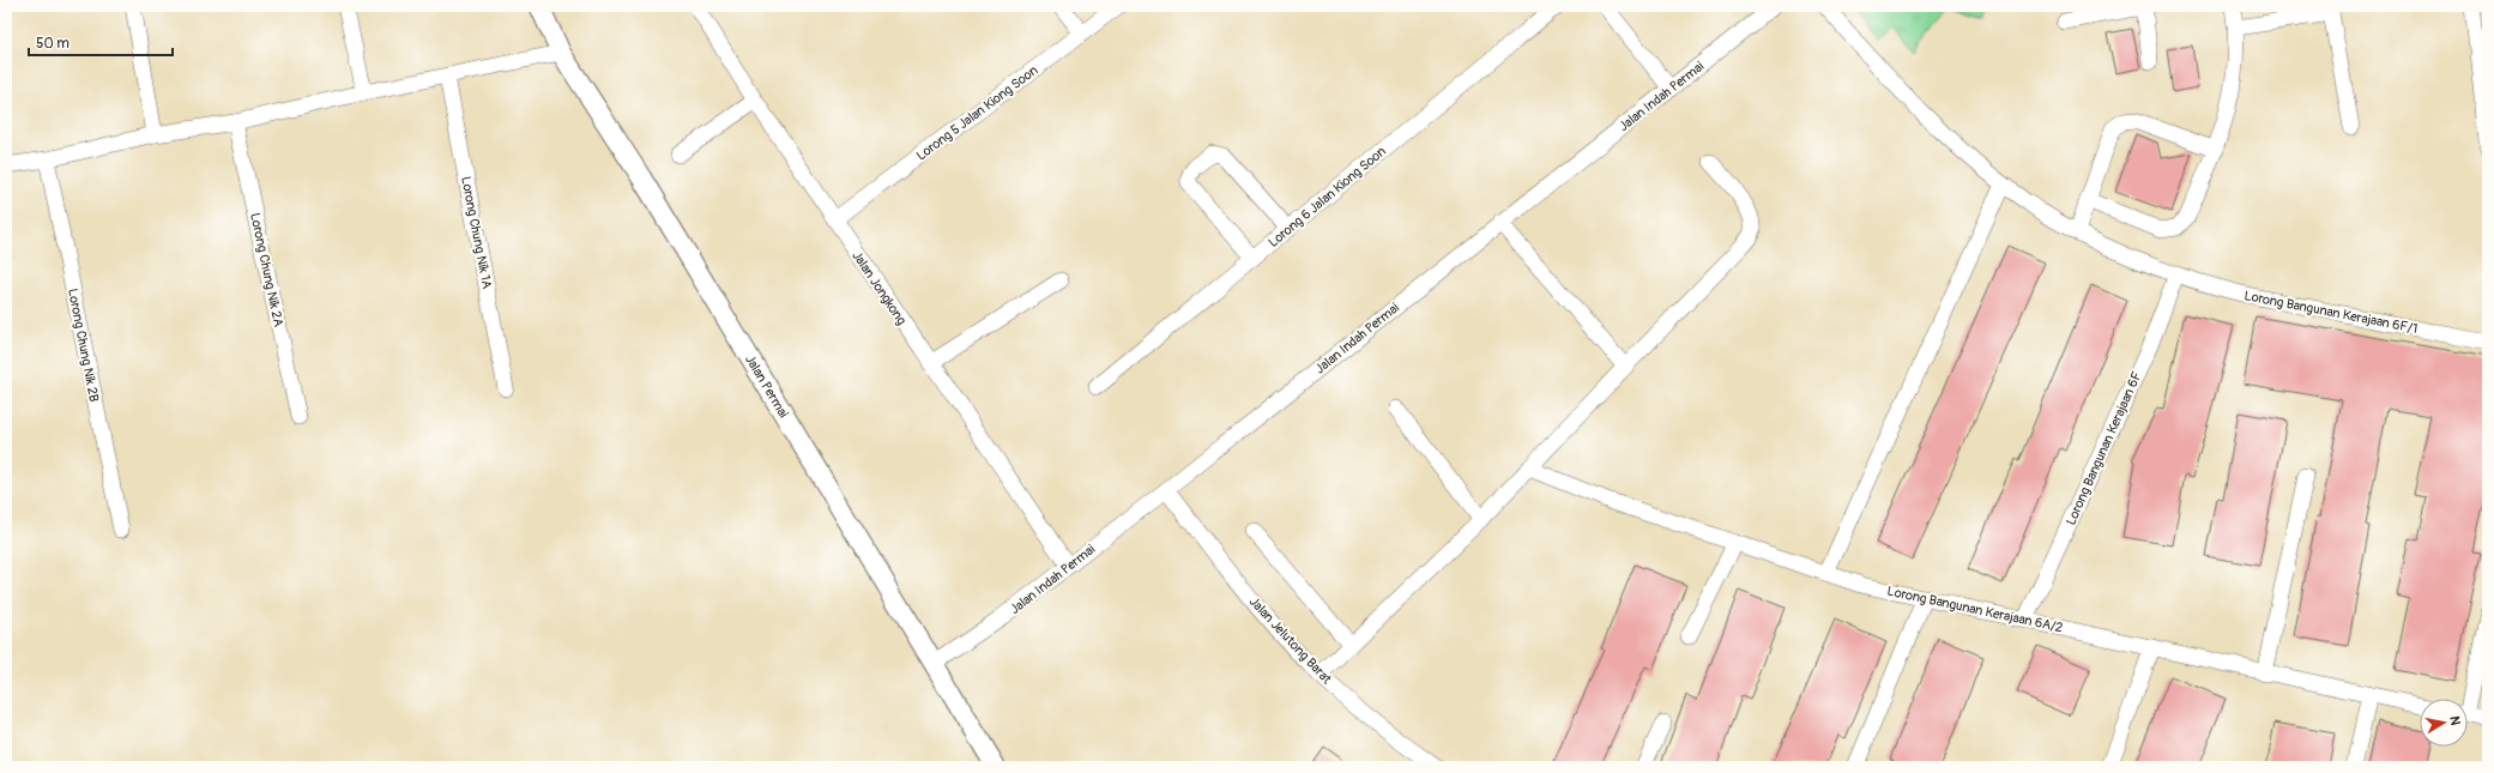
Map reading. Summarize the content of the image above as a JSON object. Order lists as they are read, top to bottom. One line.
{"streets":{"street":["Jalan Indah Permai","Lorong 5 Jalan Kiong Soon","Lorong 6 Jalan Kiong Soon","Lorong Chung Nik 1A","Lorong Chung Nik 2A","Jalan Jongkong","Lorong Bangunan Kerajaan 6F/1","Lorong Chung Nik 2B","Jalan Permai","Lorong Bangunan Kerajaan 6F","Lorong Bangunan Kerajaan 6A/2","Jalan Jelutong Barat"]},"crossings":[["Jalan Indah Permai","Jalan Jongkong"],["Jalan Indah Permai","Jalan Permai"],["Jalan Indah Permai","Jalan Jelutong Barat"],["Lorong 5 Jalan Kiong Soon","Jalan Jongkong"],["Lorong Bangunan Kerajaan 6F/1","Lorong Bangunan Kerajaan 6F"],["Lorong Bangunan Kerajaan 6F","Lorong Bangunan Kerajaan 6A/2"]],"scale_bar":"50 m","north":"right"}
